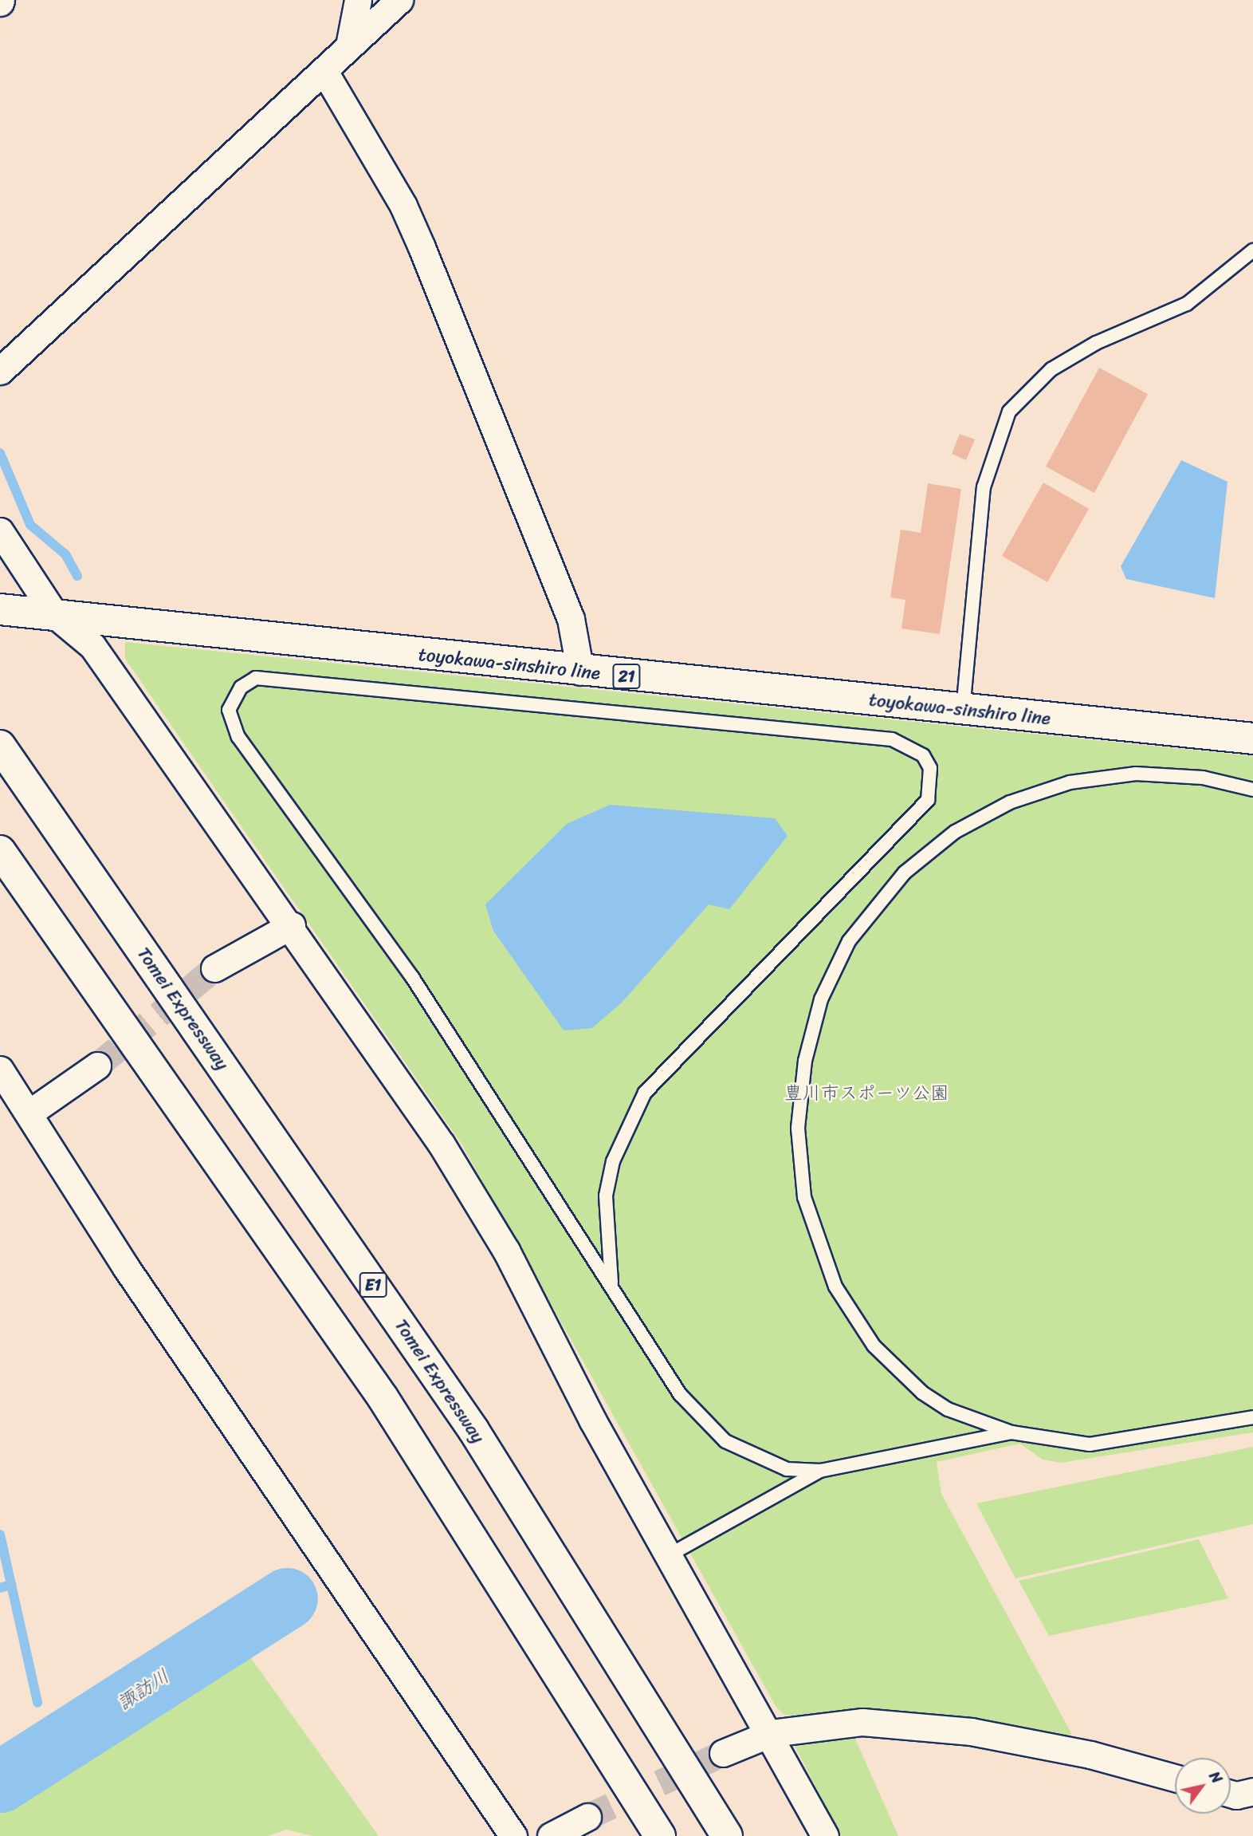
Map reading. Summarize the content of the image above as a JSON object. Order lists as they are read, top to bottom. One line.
{"streets":{"main road":["toyokawa-sinshiro line","21","Tomei Expressway","E1"]},"water":["諏訪川"],"parks":["豊川市スポーツ公園"],"north":"top right"}
